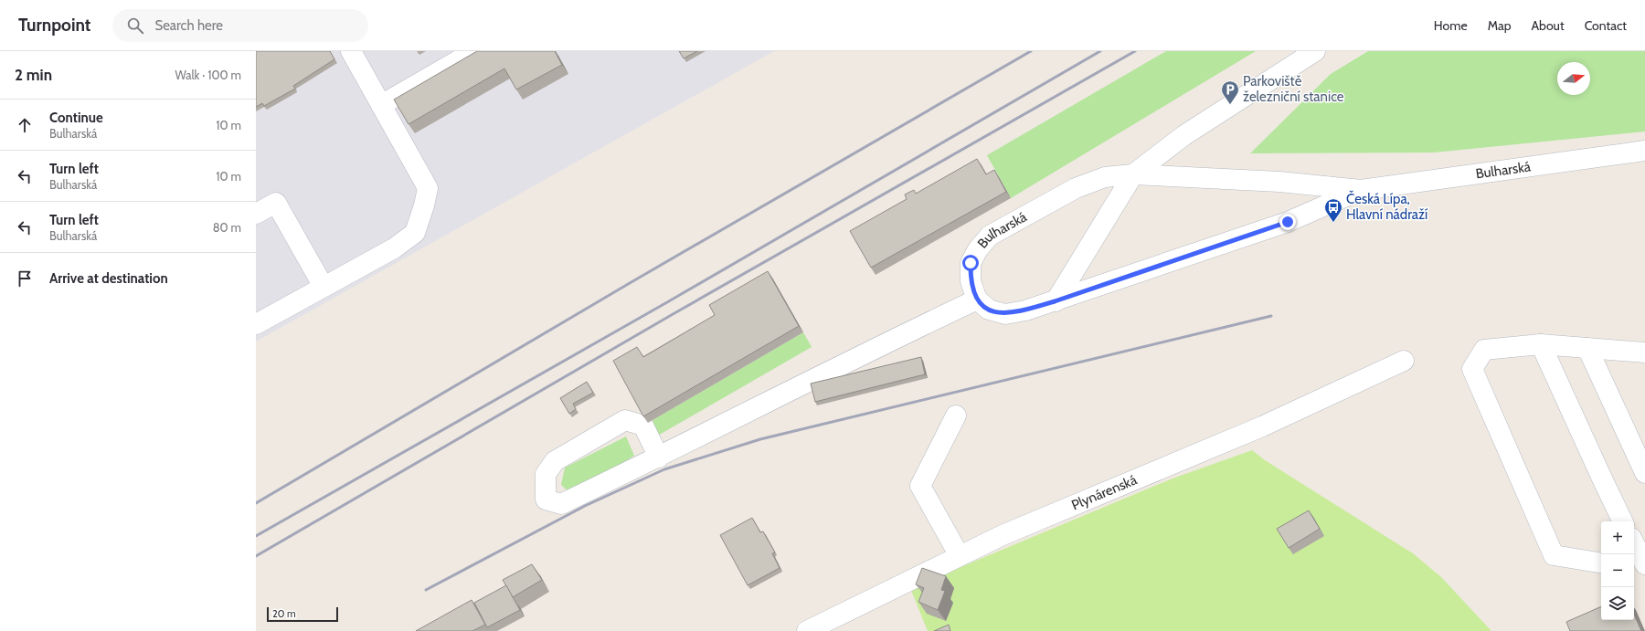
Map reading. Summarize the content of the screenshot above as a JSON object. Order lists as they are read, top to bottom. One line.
{"streets":{"street":["Bulharská","Plynárenská"]},"places":{"parking":["Parkoviště železniční stanice"],"bus stop":["Česká Lípa, Hlavní nádraží"]},"scale_bar":"20 m","north":"right","page":{"header":"Turnpoint","search":"Search here","nav":["Home","Map","About","Contact"],"heading":["2 min","Walk · 100 m"],"list":[["Continue","Bulharská","10 m"],["Turn left","Bulharská","10 m"],["Turn left","Bulharská","80 m"],"Arrive at destination"],"map_buttons":["+","−"],"scale":"20 m"}}
